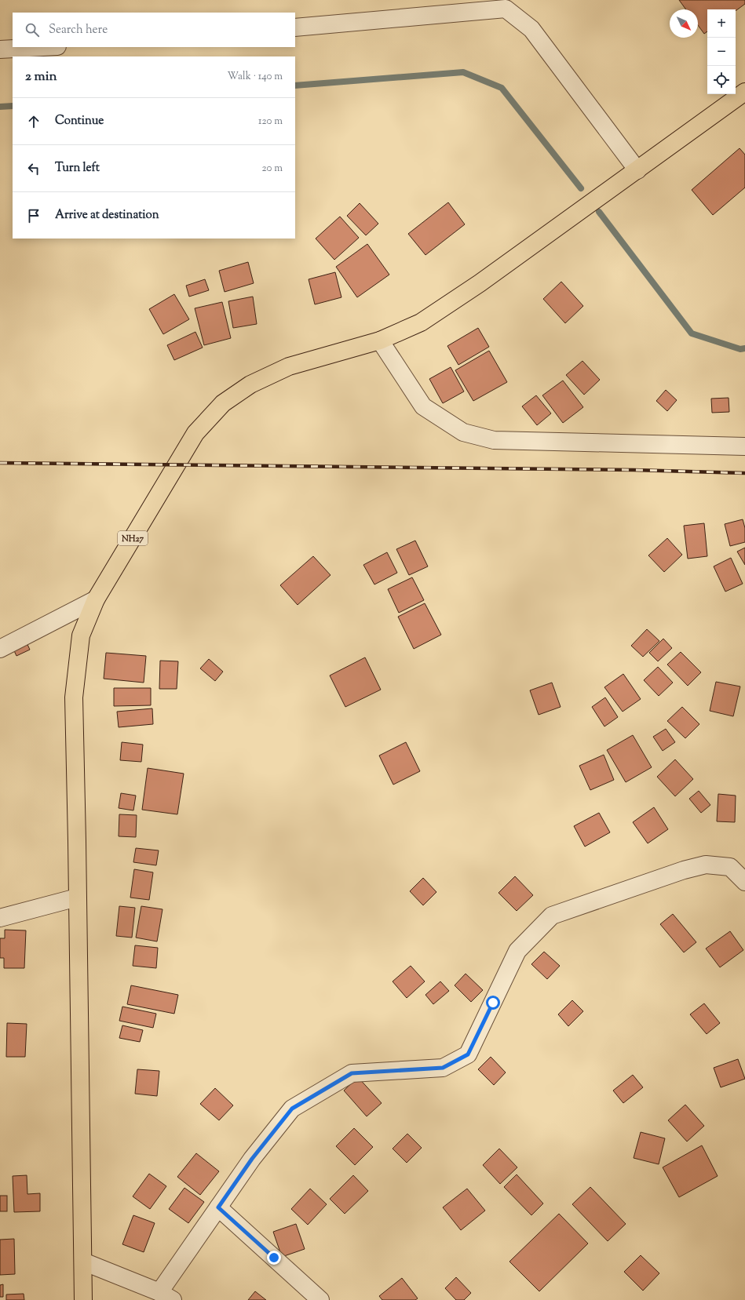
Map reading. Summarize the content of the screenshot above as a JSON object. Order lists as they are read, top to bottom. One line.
{"streets":{"highway":["NH27"]},"north":"bottom right","page":{"map_buttons":["+","−"],"search":"Search here","heading":["2 min","Walk · 140 m"],"list":[["Continue","120 m"],["Turn left","20 m"],"Arrive at destination"]}}
